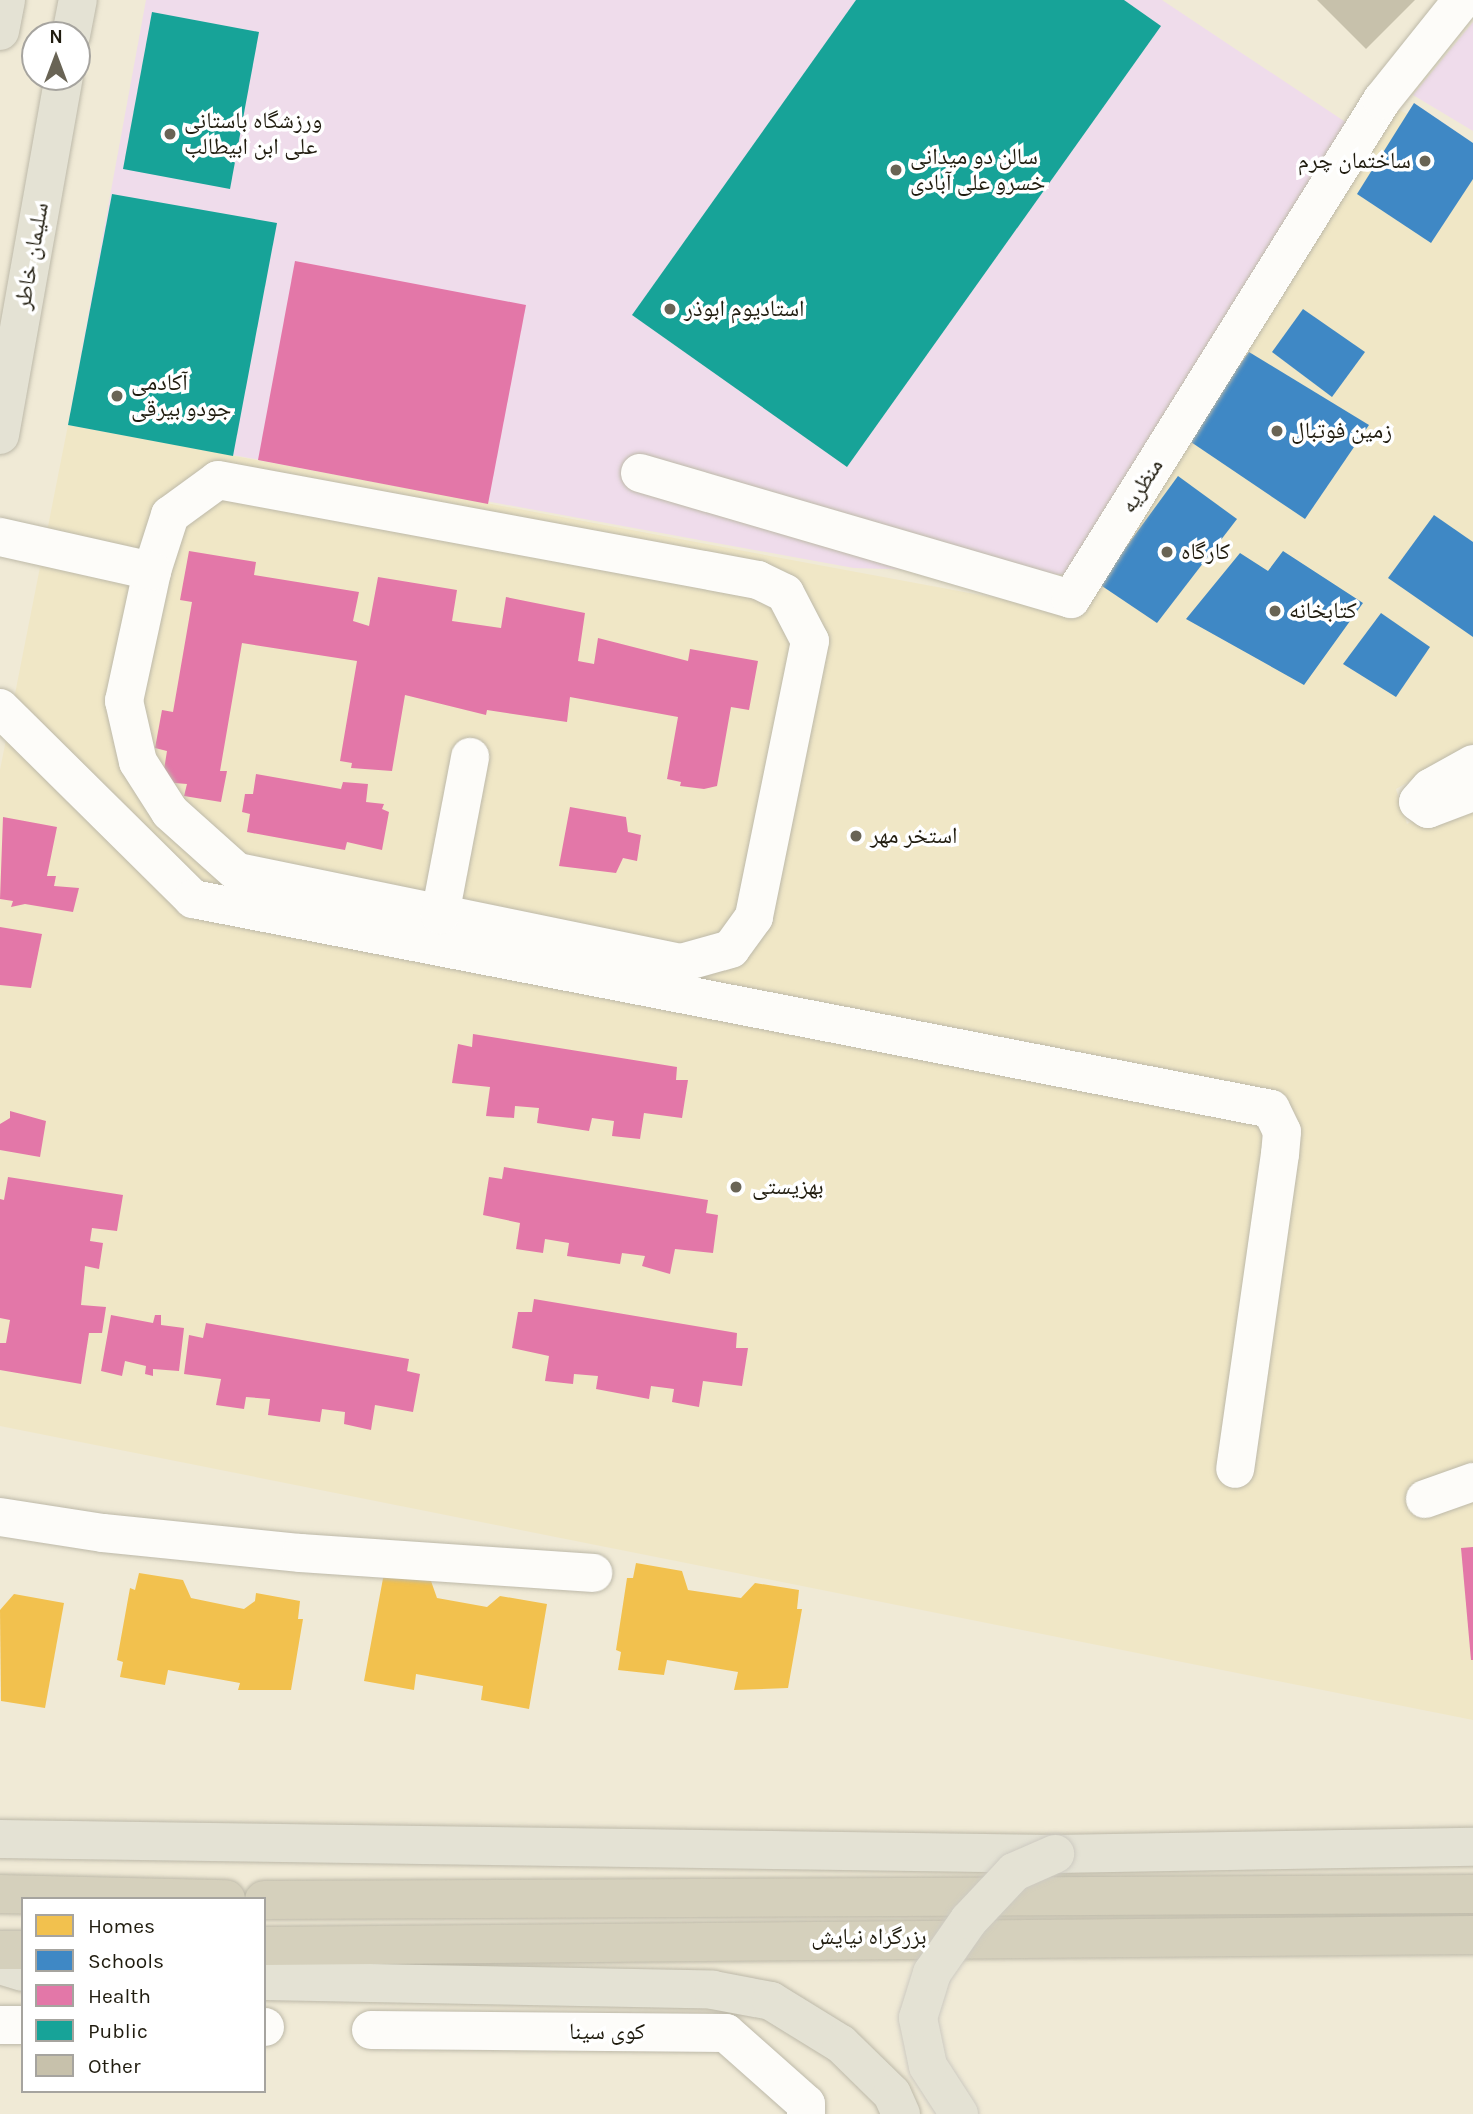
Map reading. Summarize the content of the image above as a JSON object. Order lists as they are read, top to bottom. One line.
{"streets":{"highway":["بزرگراه نیایش"],"main road":["سلیمان خاطر"],"street":["منظریه","کوی سینا"]},"places":["ورزشگاه باستانی علی ابن ابیطالب","ساختمان چرم","سالن دو میدانی خسرو علی آبادی","استادیوم ابوذر","آکادمی جودو بیرقی","زمین فوتبال","کارگاه","کتابخانه","استخر مهر","بهزیستی"],"legend":["Homes","Schools","Health","Public","Other"],"north":"top"}
